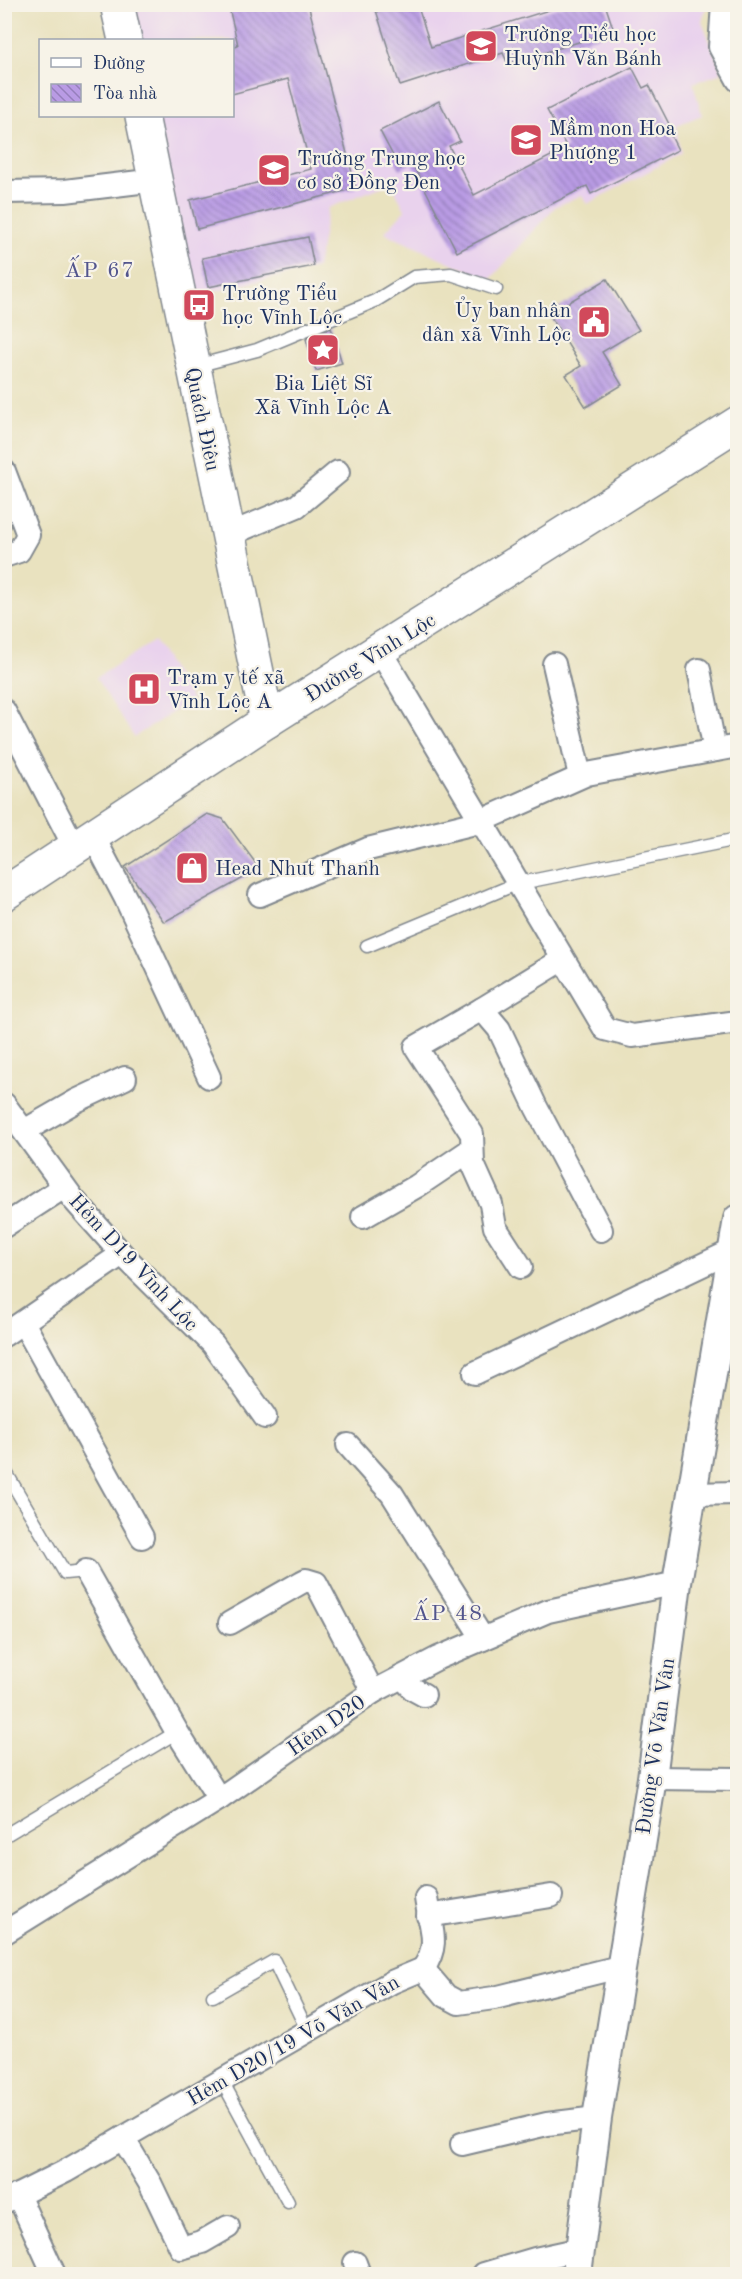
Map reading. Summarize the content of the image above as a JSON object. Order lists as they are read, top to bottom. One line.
{"streets":{"main road":["Quách Điêu","Đường Vĩnh Lộc"],"street":["Hẻm D19 Vĩnh Lộc","Hẻm D20","Đường Võ Văn Vân","Hẻm D20/19 Võ Văn Vân"]},"crossings":[["Quách Điêu","Đường Vĩnh Lộc"],["Hẻm D20","Đường Võ Văn Vân"],["Đường Võ Văn Vân","Hẻm D20/19 Võ Văn Vân"]],"districts":["ẤP 67","ẤP 48"],"places":{"school or university":["Trường Tiểu học Huỳnh Văn Bánh","Mầm non Hoa Phượng 1","Trường Trung học cơ sở Đồng Đen"],"bus stop":["Trường Tiểu học Vĩnh Lộc"],"public building":["Ủy ban nhân dân xã Vĩnh Lộc"],"place":["Bia Liệt Sĩ Xã Vĩnh Lộc A"],"hospital":["Trạm y tế xã Vĩnh Lộc A"],"shop":["Head Nhut Thanh"]},"legend":["Đường","Tòa nhà"]}
